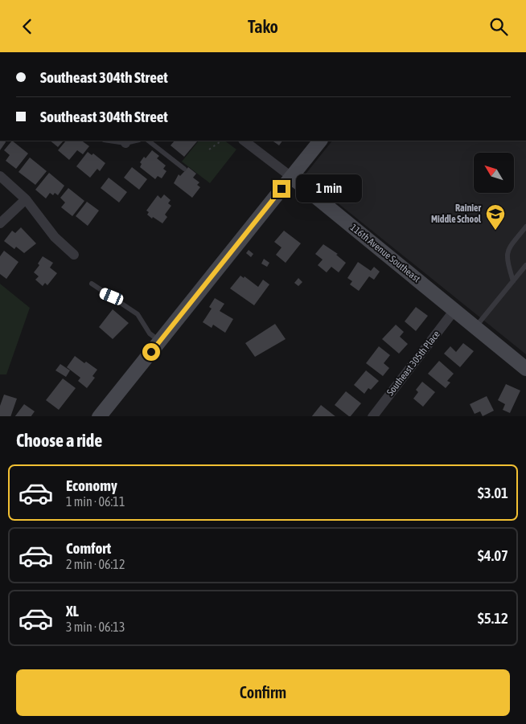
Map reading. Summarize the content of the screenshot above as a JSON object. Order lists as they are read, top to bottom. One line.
{"streets":{"street":["116th Avenue Southeast","Southeast 305th Place"]},"crossings":[["116th Avenue Southeast","Southeast 305th Place"]],"places":{"school or university":["Rainier Middle School"]},"north":"top left","page":{"header":"Tako","banner":["Southeast 304th Street","Southeast 304th Street"],"bubble":"1 min","heading":"Choose a ride","list":[{"name":"Economy","note":"1 min · 06:11","value":"$3.01"},{"name":"Comfort","note":"2 min · 06:12","value":"$4.07"},{"name":"XL","note":"3 min · 06:13","value":"$5.12"}],"buttons":"Confirm"}}
